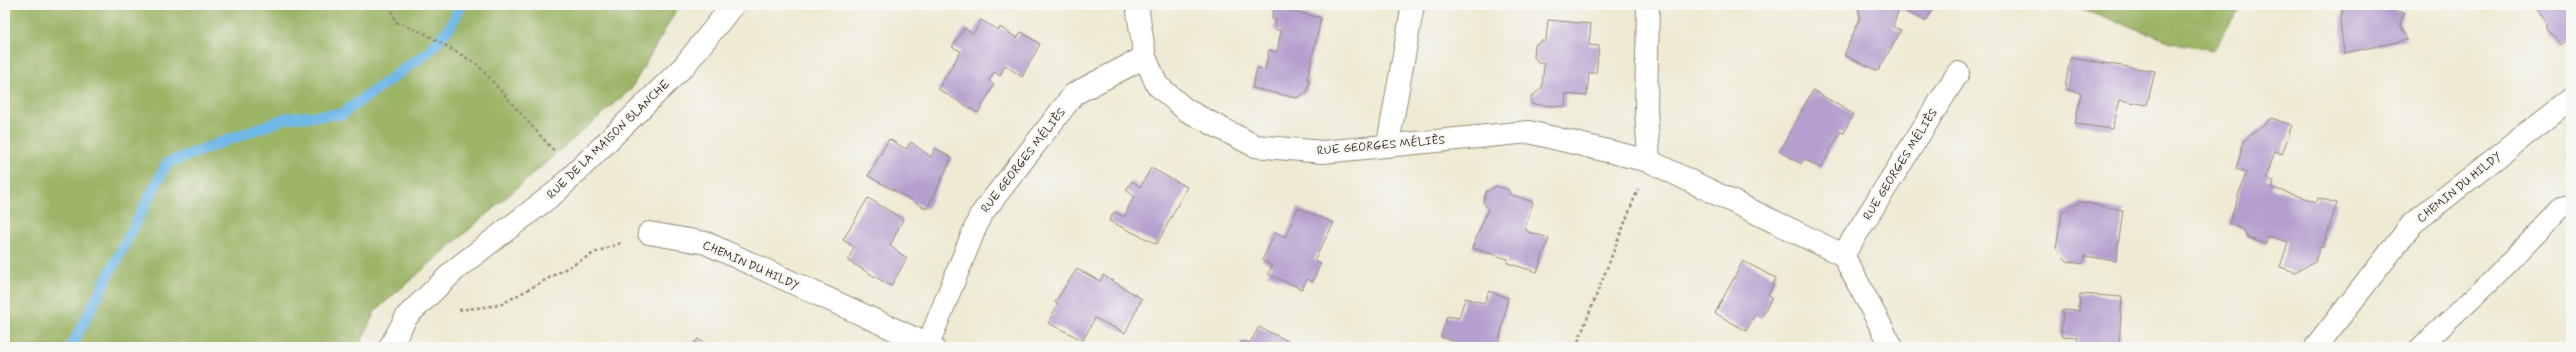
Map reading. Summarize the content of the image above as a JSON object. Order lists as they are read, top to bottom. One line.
{"streets":{"street":["RUE DE LA MAISON BLANCHE","RUE GEORGES MÉLIÈS","CHEMIN DU HILDY"]},"crossings":[["RUE GEORGES MÉLIÈS","CHEMIN DU HILDY"]]}
